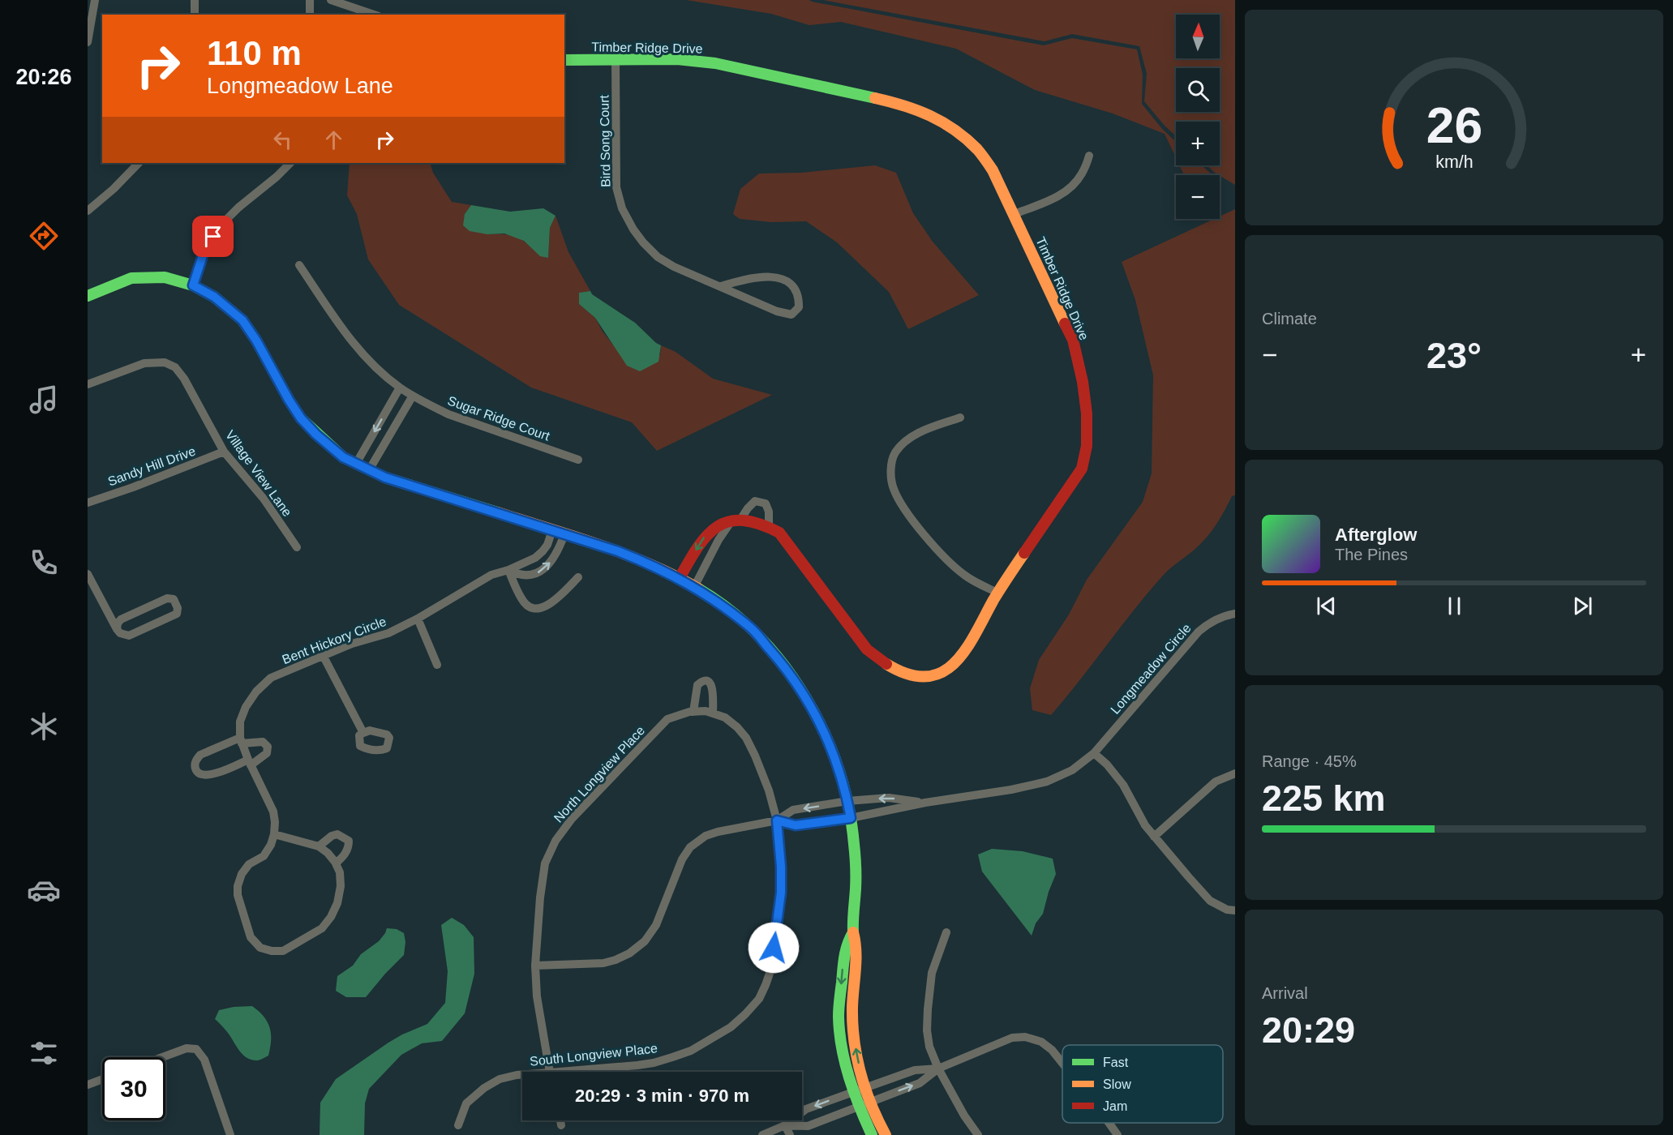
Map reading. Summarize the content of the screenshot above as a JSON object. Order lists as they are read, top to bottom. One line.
{"streets":{"street":["Timber Ridge Drive","Bird Song Court","Sugar Ridge Court","Sandy Hill Drive","Village View Lane","Bent Hickory Circle","Longmeadow Circle","North Longview Place","South Longview Place"]},"crossings":[["Timber Ridge Drive","Bird Song Court"],["Sandy Hill Drive","Village View Lane"],["Longmeadow Circle","North Longview Place"],["Longmeadow Circle","South Longview Place"],["North Longview Place","South Longview Place"]],"legend":["Fast","Slow","Jam"],"north":"top","page":{"tabs":"20:26","map_buttons":["+","−"],"turn":["110 m","Longmeadow Lane"],"tile":["Climate",["Range · 45%","225 km"],["Arrival","20:29"]],"heat":["−","23°","+"],"song":["Afterglow","The Pines"],"limit":"30","trip":"20:29 · 3 min · 970 m","gauge":["26","km/h"]}}
